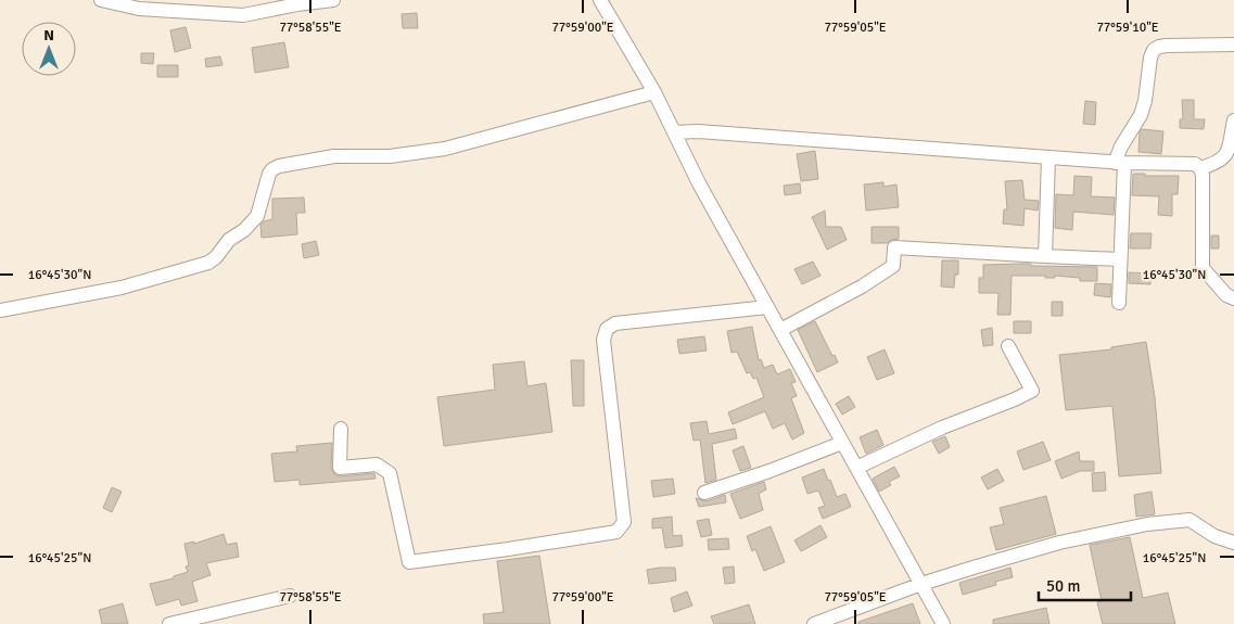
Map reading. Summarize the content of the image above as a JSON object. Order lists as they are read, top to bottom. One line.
{"scale_bar":"50 m","north":"top","coordinates":["77°58'55\"E","77°59'00\"E","77°59'05\"E","77°59'10\"E","16°45'30\"N","16°45'25\"N"]}
